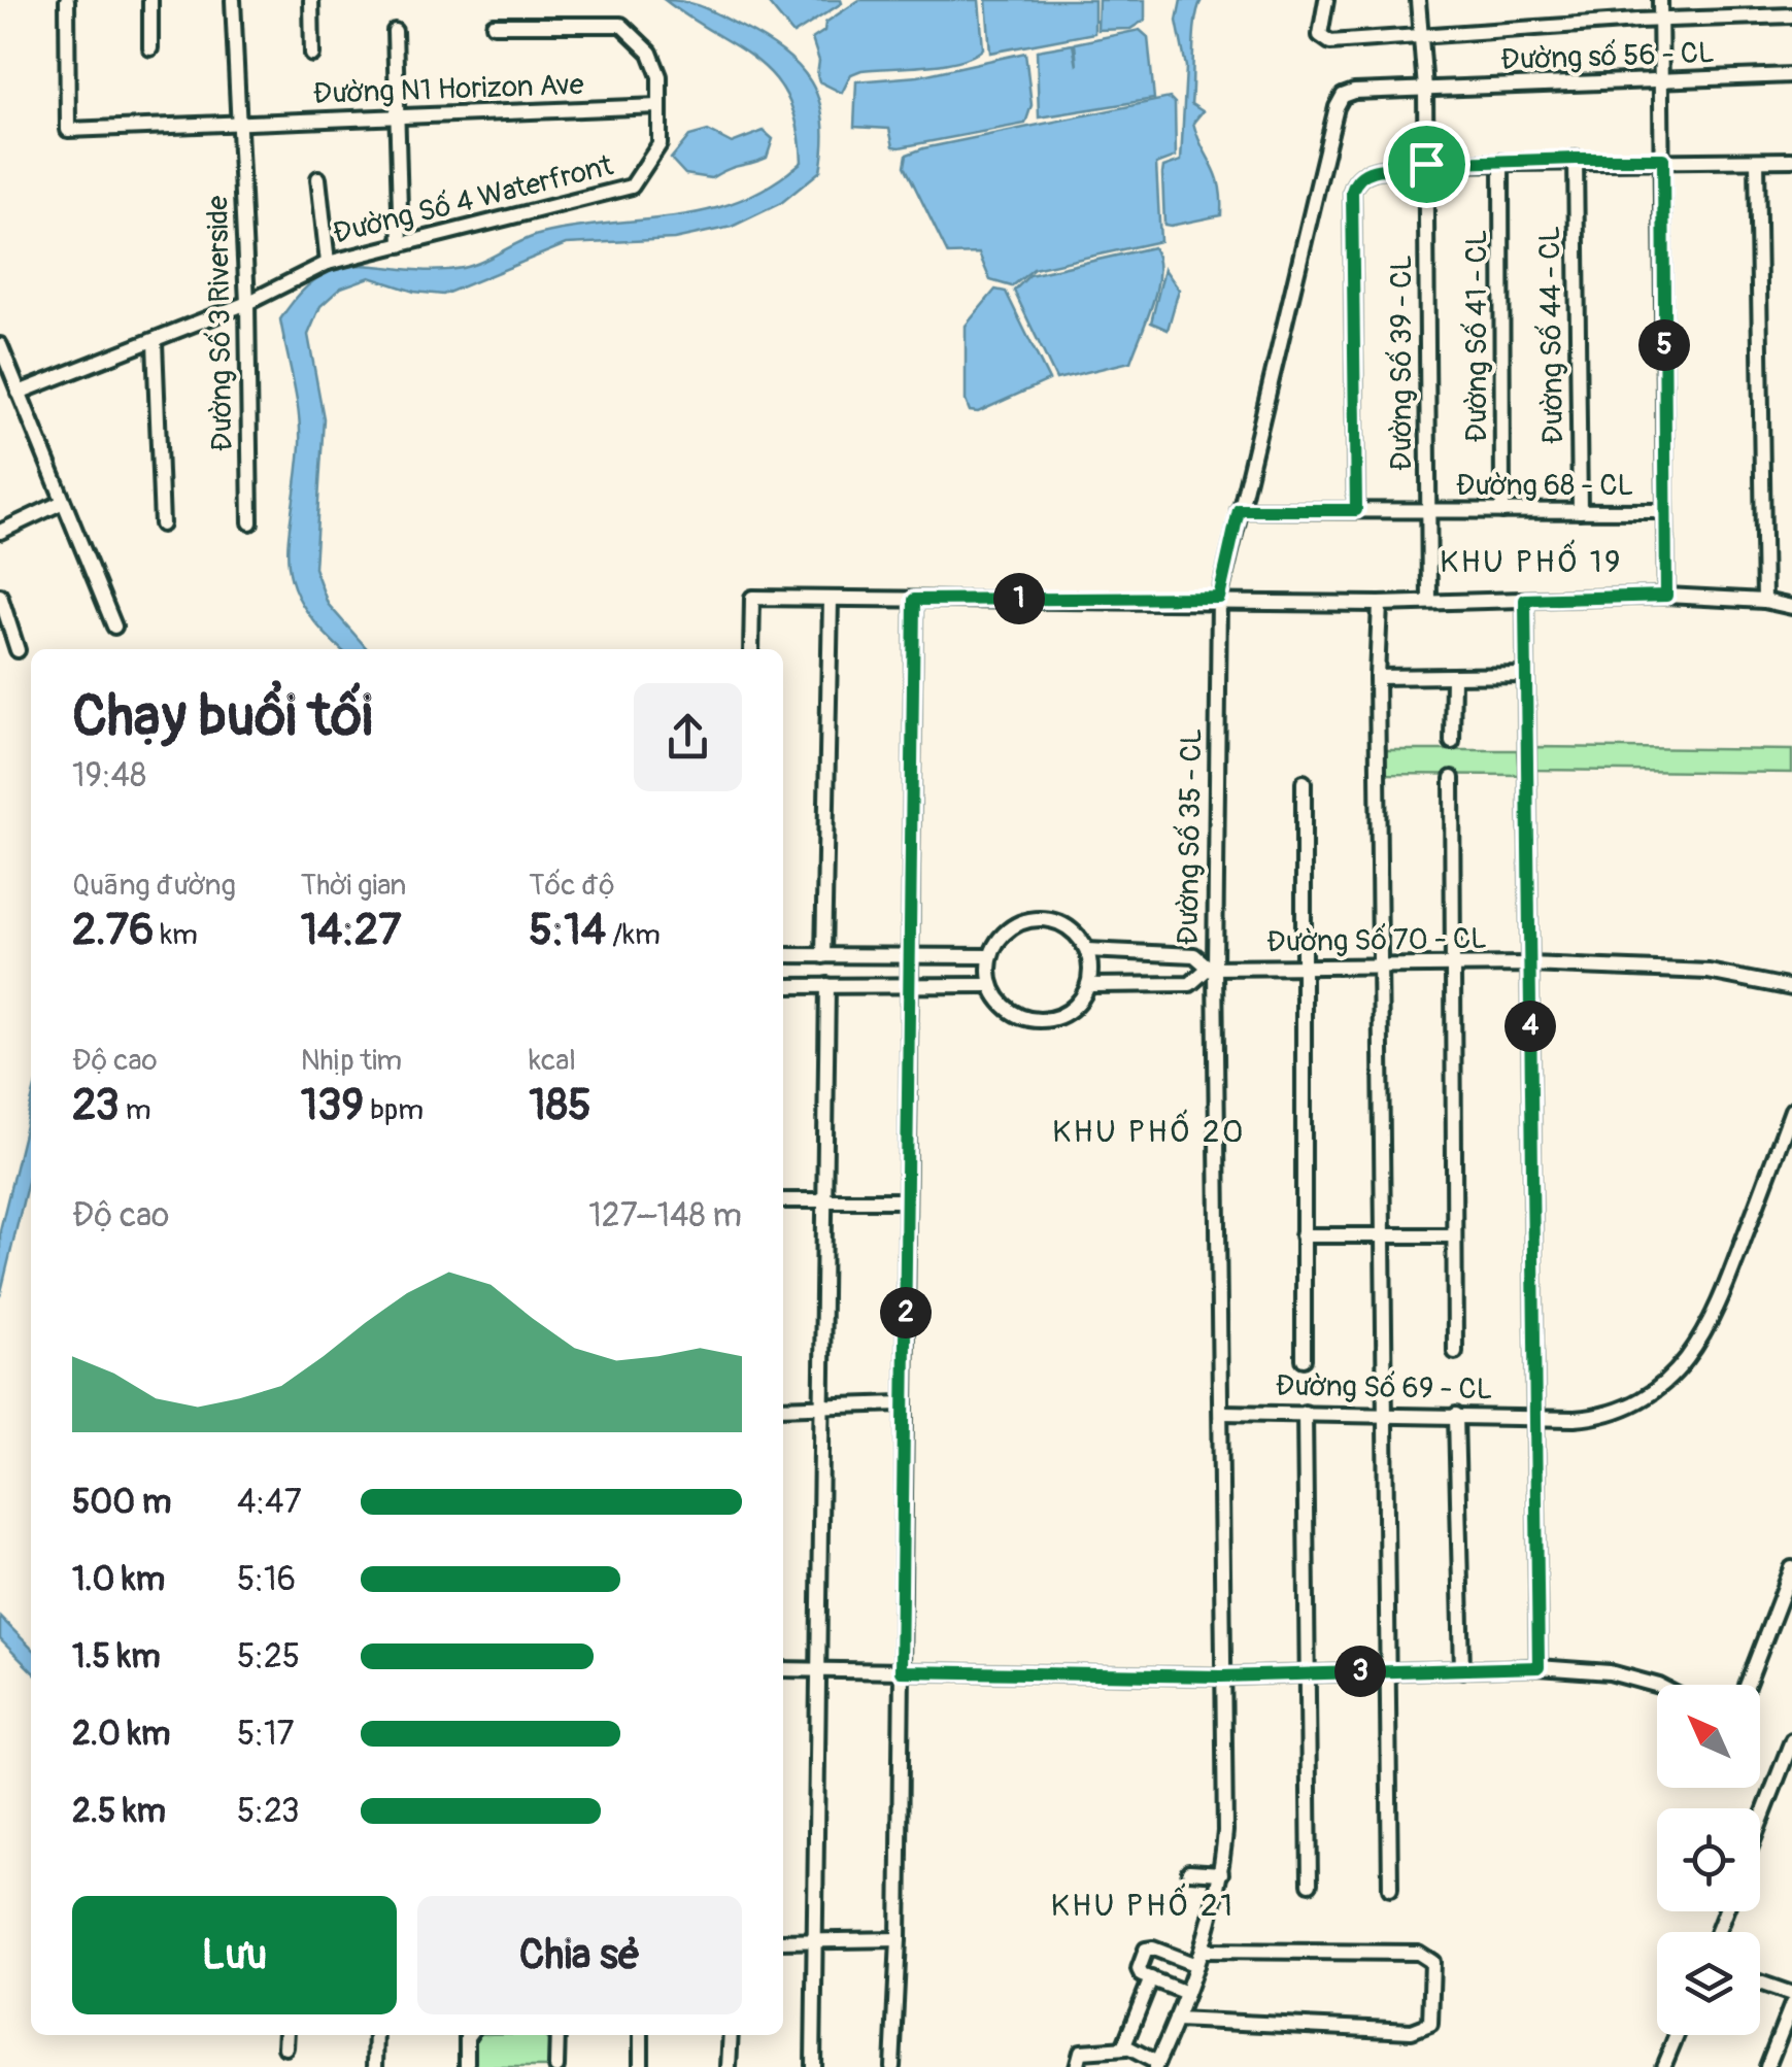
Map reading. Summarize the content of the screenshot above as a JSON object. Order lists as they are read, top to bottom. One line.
{"streets":{"street":["Đường số 56 - CL","Đường N1 Horizon Ave","Đường Số 4 Waterfront","Đường Số 3 Riverside","Đường Số 44 - CL","Đường Số 41 - CL","Đường Số 39 - CL","Đường 68 - CL","Đường Số 35 - CL","Đường Số 70 - CL","Đường Số 69 - CL"]},"crossings":[["Đường số 56 - CL","Đường Số 39 - CL"],["Đường số 56 - CL","Đường Số 35 - CL"],["Đường N1 Horizon Ave","Đường Số 4 Waterfront"],["Đường N1 Horizon Ave","Đường Số 3 Riverside"],["Đường Số 4 Waterfront","Đường Số 3 Riverside"],["Đường Số 44 - CL","Đường 68 - CL"],["Đường Số 41 - CL","Đường 68 - CL"],["Đường Số 39 - CL","Đường 68 - CL"],["Đường Số 39 - CL","Đường Số 35 - CL"],["Đường 68 - CL","Đường Số 35 - CL"],["Đường Số 35 - CL","Đường Số 70 - CL"],["Đường Số 35 - CL","Đường Số 69 - CL"]],"districts":["KHU PHỐ 19","KHU PHỐ 20","KHU PHỐ 21"],"north":"top left","page":{"pins":["5","1","4","2","3"],"heading":["Chạy buổi tối","19:48"],"stats":[["Quãng đường","2.76 km"],["Thời gian","14:27"],["Tốc độ","5:14 /km"],["Độ cao","23 m"],["Nhịp tim","139 bpm"],["kcal","185"]],"chart":["Độ cao","127–148 m"],"list":[{"name":"500 m","note":"4:47"},{"name":"1.0 km","note":"5:16"},{"name":"1.5 km","note":"5:25"},{"name":"2.0 km","note":"5:17"},{"name":"2.5 km","note":"5:23"}],"buttons":["Lưu","Chia sẻ"]}}
